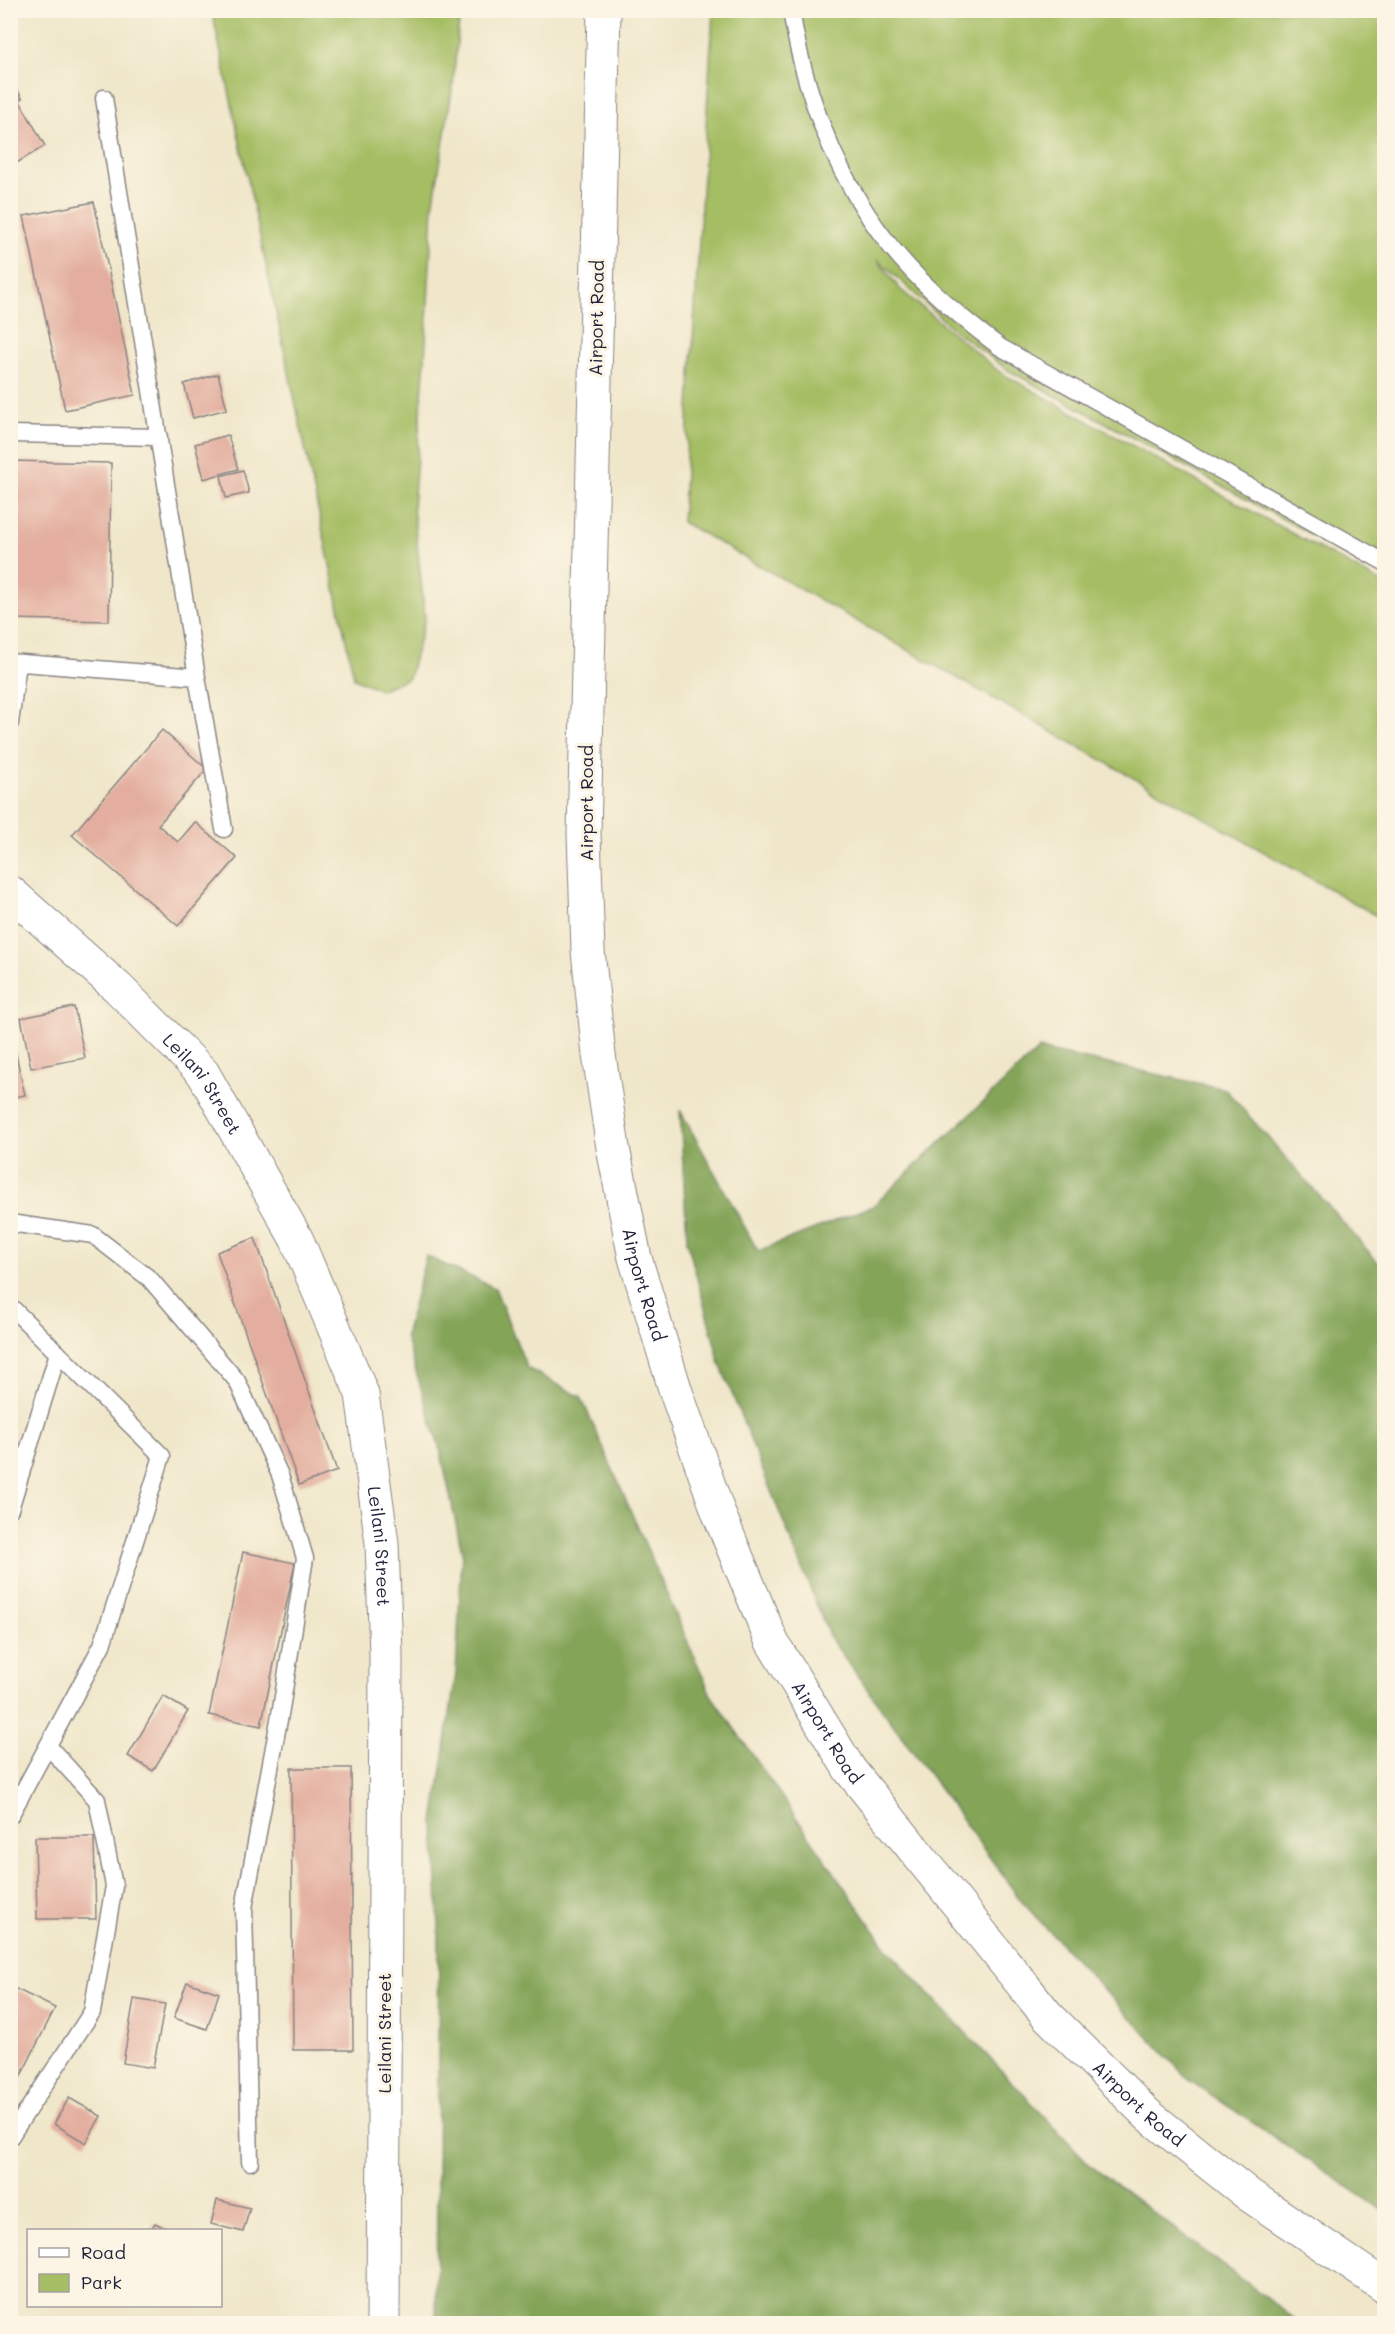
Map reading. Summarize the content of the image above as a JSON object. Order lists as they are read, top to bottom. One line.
{"streets":{"street":["Airport Road","Leilani Street"]},"legend":["Road","Park"]}
